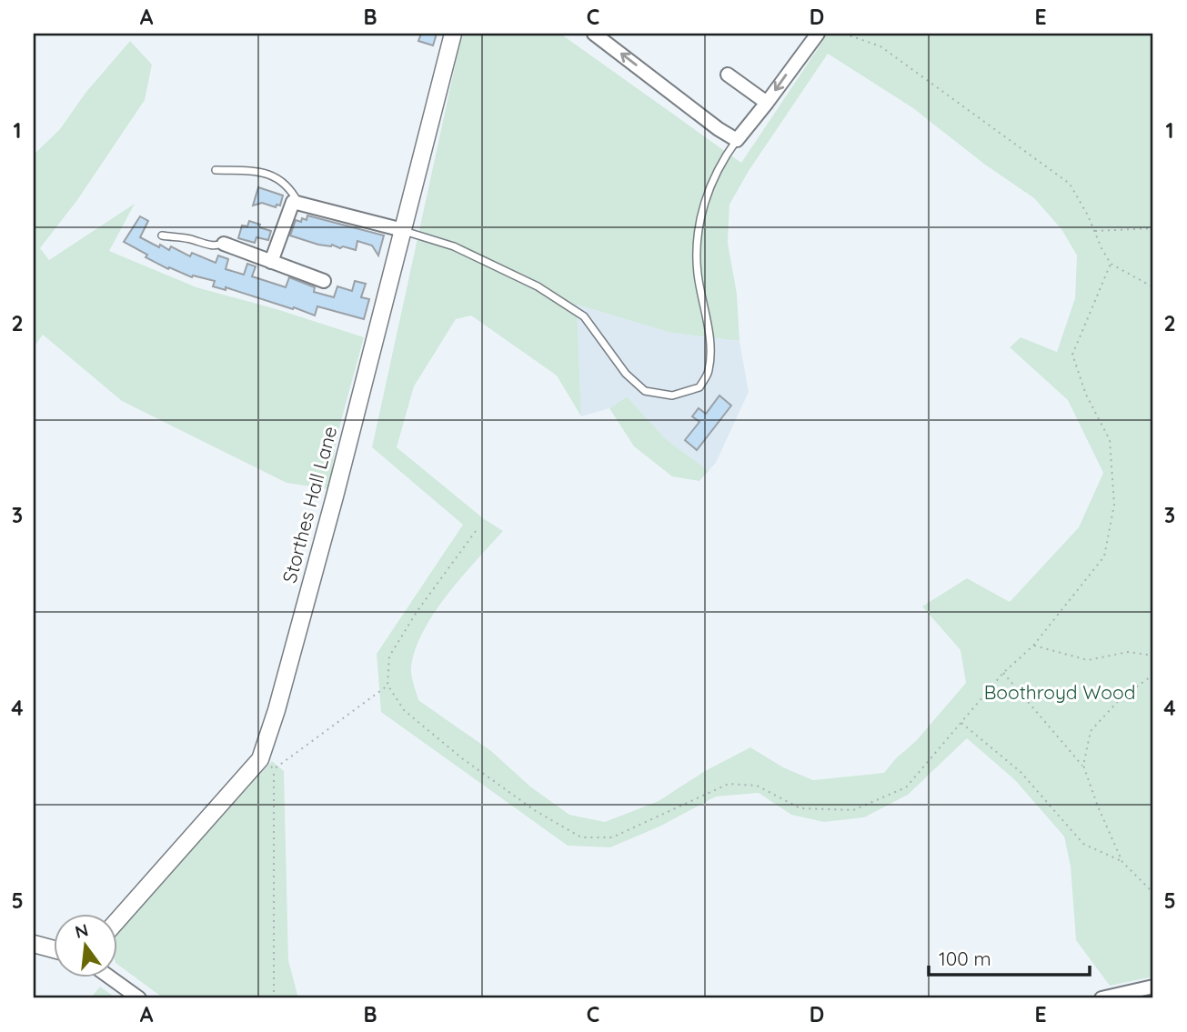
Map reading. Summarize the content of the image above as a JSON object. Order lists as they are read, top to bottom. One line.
{"streets":{"street":["Storthes Hall Lane"]},"parks":["Boothroyd Wood"],"scale_bar":"100 m","north":"top","grid":{"columns":["A","B","C","D","E"],"rows":["1","2","3","4","5"]}}
